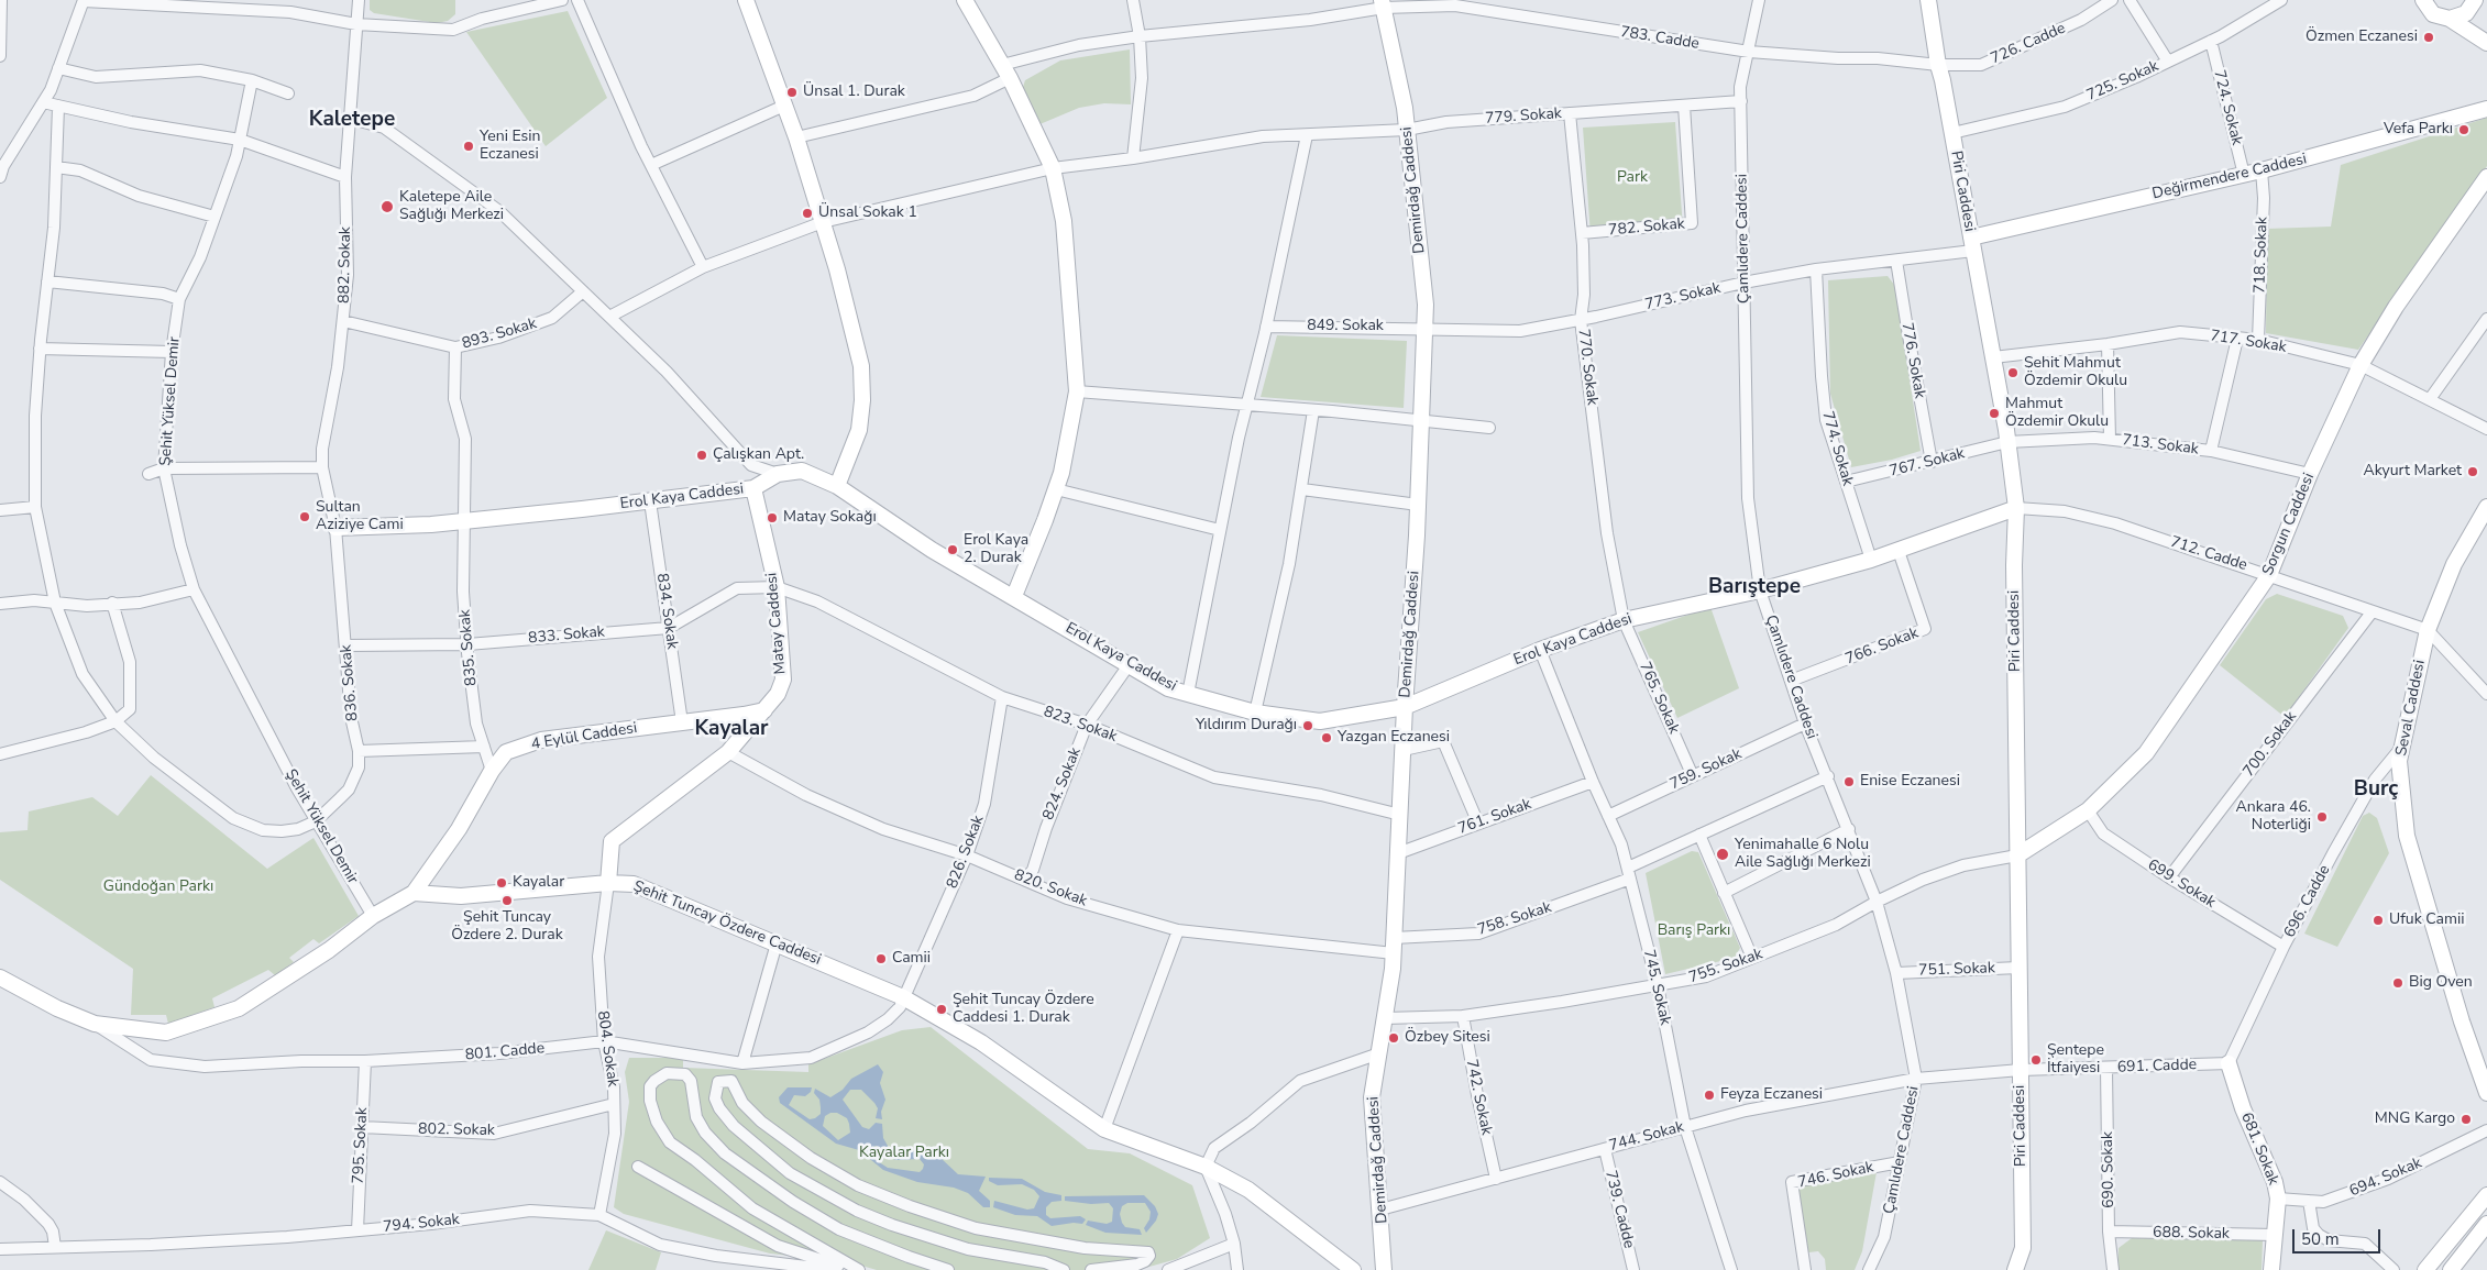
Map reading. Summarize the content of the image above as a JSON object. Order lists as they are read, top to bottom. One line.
{"streets":{"street":["783. Cadde","726. Cadde","725. Sokak","724. Sokak","779. Sokak","Değirmendere Caddesi","Demirdağ Caddesi","Piri Caddesi","782. Sokak","Çamlıdere Caddesi","718. Sokak","882. Sokak","773. Sokak","849. Sokak","893. Sokak","717. Sokak","776. Sokak","770. Sokak","Şehit Yüksel Demir","713. Sokak","774. Sokak","767. Sokak","Erol Kaya Caddesi","Sorgun Caddesi","712. Cadde","834. Sokak","Matay Caddesi","833. Sokak","766. Sokak","835. Sokak","836. Sokak","765. Sokak","Seval Caddesi","823. Sokak","4 Eylül Caddesi","700. Sokak","759. Sokak","824. Sokak","761. Sokak","826. Sokak","699. Sokak","820. Sokak","696. Cadde","758. Sokak","Şehit Tuncay Özdere Caddesi","755. Sokak","751. Sokak","745. Sokak","804. Sokak","801. Cadde","691. Cadde","742. Sokak","802. Sokak","744. Sokak","795. Sokak","681. Sokak","690. Sokak","746. Sokak","694. Sokak","739. Cadde","794. Sokak","688. Sokak"]},"crossings":[["783. Cadde","726. Cadde"],["783. Cadde","Demirdağ Caddesi"],["783. Cadde","Piri Caddesi"],["783. Cadde","Çamlıdere Caddesi"],["726. Cadde","Piri Caddesi"],["725. Sokak","724. Sokak"],["725. Sokak","Piri Caddesi"],["724. Sokak","Değirmendere Caddesi"],["779. Sokak","Demirdağ Caddesi"],["779. Sokak","782. Sokak"],["779. Sokak","Çamlıdere Caddesi"],["779. Sokak","770. Sokak"],["Değirmendere Caddesi","Piri Caddesi"],["Değirmendere Caddesi","718. Sokak"],["Değirmendere Caddesi","773. Sokak"],["Demirdağ Caddesi","773. Sokak"],["Demirdağ Caddesi","849. Sokak"],["Demirdağ Caddesi","Erol Kaya Caddesi"],["Demirdağ Caddesi","823. Sokak"],["Demirdağ Caddesi","761. Sokak"],["Demirdağ Caddesi","820. Sokak"],["Demirdağ Caddesi","758. Sokak"],["Demirdağ Caddesi","755. Sokak"],["Demirdağ Caddesi","744. Sokak"],["Piri Caddesi","773. Sokak"],["Piri Caddesi","717. Sokak"],["Piri Caddesi","713. Sokak"],["Piri Caddesi","767. Sokak"],["Piri Caddesi","Erol Kaya Caddesi"],["Piri Caddesi","Sorgun Caddesi"],["Piri Caddesi","712. Cadde"],["Piri Caddesi","755. Sokak"],["Piri Caddesi","751. Sokak"],["Piri Caddesi","691. Cadde"],["782. Sokak","770. Sokak"],["Çamlıdere Caddesi","773. Sokak"],["Çamlıdere Caddesi","Erol Kaya Caddesi"],["Çamlıdere Caddesi","766. Sokak"],["Çamlıdere Caddesi","759. Sokak"],["Çamlıdere Caddesi","758. Sokak"],["Çamlıdere Caddesi","755. Sokak"],["Çamlıdere Caddesi","751. Sokak"],["Çamlıdere Caddesi","691. Cadde"],["Çamlıdere Caddesi","744. Sokak"],["Çamlıdere Caddesi","746. Sokak"],["718. Sokak","717. Sokak"],["882. Sokak","893. Sokak"],["882. Sokak","Erol Kaya Caddesi"],["882. Sokak","836. Sokak"],["773. Sokak","849. Sokak"],["773. Sokak","776. Sokak"],["773. Sokak","770. Sokak"],["773. Sokak","774. Sokak"],["893. Sokak","835. Sokak"],["717. Sokak","Sorgun Caddesi"],["776. Sokak","767. Sokak"],["770. Sokak","Erol Kaya Caddesi"],["770. Sokak","765. Sokak"],["Şehit Yüksel Demir","836. Sokak"],["713. Sokak","767. Sokak"],["713. Sokak","Sorgun Caddesi"],["774. Sokak","767. Sokak"],["774. Sokak","Erol Kaya Caddesi"],["Erol Kaya Caddesi","712. Cadde"],["Erol Kaya Caddesi","834. Sokak"],["Erol Kaya Caddesi","Matay Caddesi"],["Erol Kaya Caddesi","766. Sokak"],["Erol Kaya Caddesi","835. Sokak"],["Erol Kaya Caddesi","836. Sokak"],["Erol Kaya Caddesi","765. Sokak"],["Erol Kaya Caddesi","824. Sokak"],["Erol Kaya Caddesi","745. Sokak"],["Sorgun Caddesi","712. Cadde"],["Sorgun Caddesi","699. Sokak"],["Sorgun Caddesi","755. Sokak"],["712. Cadde","Seval Caddesi"],["712. Cadde","700. Sokak"],["834. Sokak","833. Sokak"],["834. Sokak","4 Eylül Caddesi"],["Matay Caddesi","833. Sokak"],["Matay Caddesi","823. Sokak"],["Matay Caddesi","4 Eylül Caddesi"],["Matay Caddesi","820. Sokak"],["Matay Caddesi","Şehit Tuncay Özdere Caddesi"],["Matay Caddesi","804. Sokak"],["833. Sokak","835. Sokak"],["833. Sokak","836. Sokak"],["833. Sokak","823. Sokak"],["835. Sokak","4 Eylül Caddesi"],["765. Sokak","759. Sokak"],["Seval Caddesi","696. Cadde"],["823. Sokak","824. Sokak"],["823. Sokak","826. Sokak"],["4 Eylül Caddesi","Şehit Tuncay Özdere Caddesi"],["700. Sokak","699. Sokak"],["759. Sokak","745. Sokak"],["824. Sokak","820. Sokak"],["761. Sokak","745. Sokak"],["826. Sokak","820. Sokak"],["826. Sokak","Şehit Tuncay Özdere Caddesi"],["826. Sokak","801. Cadde"],["699. Sokak","696. Cadde"],["820. Sokak","758. Sokak"],["696. Cadde","691. Cadde"],["696. Cadde","681. Sokak"],["758. Sokak","745. Sokak"],["Şehit Tuncay Özdere Caddesi","804. Sokak"],["Şehit Tuncay Özdere Caddesi","801. Cadde"],["755. Sokak","745. Sokak"],["755. Sokak","742. Sokak"],["745. Sokak","744. Sokak"],["804. Sokak","801. Cadde"],["804. Sokak","802. Sokak"],["804. Sokak","794. Sokak"],["801. Cadde","795. Sokak"],["691. Cadde","744. Sokak"],["691. Cadde","681. Sokak"],["691. Cadde","690. Sokak"],["742. Sokak","744. Sokak"],["802. Sokak","795. Sokak"],["744. Sokak","739. Cadde"],["795. Sokak","794. Sokak"],["681. Sokak","694. Sokak"],["681. Sokak","688. Sokak"],["690. Sokak","688. Sokak"]],"districts":["Kaletepe","Barıştepe","Kayalar","Burç"],"parks":["Park","Gündoğan Parkı","Barış Parkı","Kayalar Parkı"],"places":["Özmen Eczanesi","Ünsal 1. Durak","Vefa Parkı","Yeni Esin Eczanesi","Kaletepe Aile Sağlığı Merkezi","Ünsal Sokak 1","Şehit Mahmut Özdemir Okulu","Mahmut Özdemir Okulu","Çalışkan Apt.","Akyurt Market","Sultan Aziziye Cami","Matay Sokağı","Erol Kaya 2. Durak","Yıldırım Durağı","Yazgan Eczanesi","Enise Eczanesi","Ankara 46. Noterliği","Yenimahalle 6 Nolu Aile Sağlığı Merkezi","Kayalar","Şehit Tuncay Özdere 2. Durak","Ufuk Camii","Camii","Big Oven","Şehit Tuncay Özdere Caddesi 1. Durak","Özbey Sitesi","Şentepe İtfaiyesi","Feyza Eczanesi","MNG Kargo"],"scale_bar":"50 m"}
